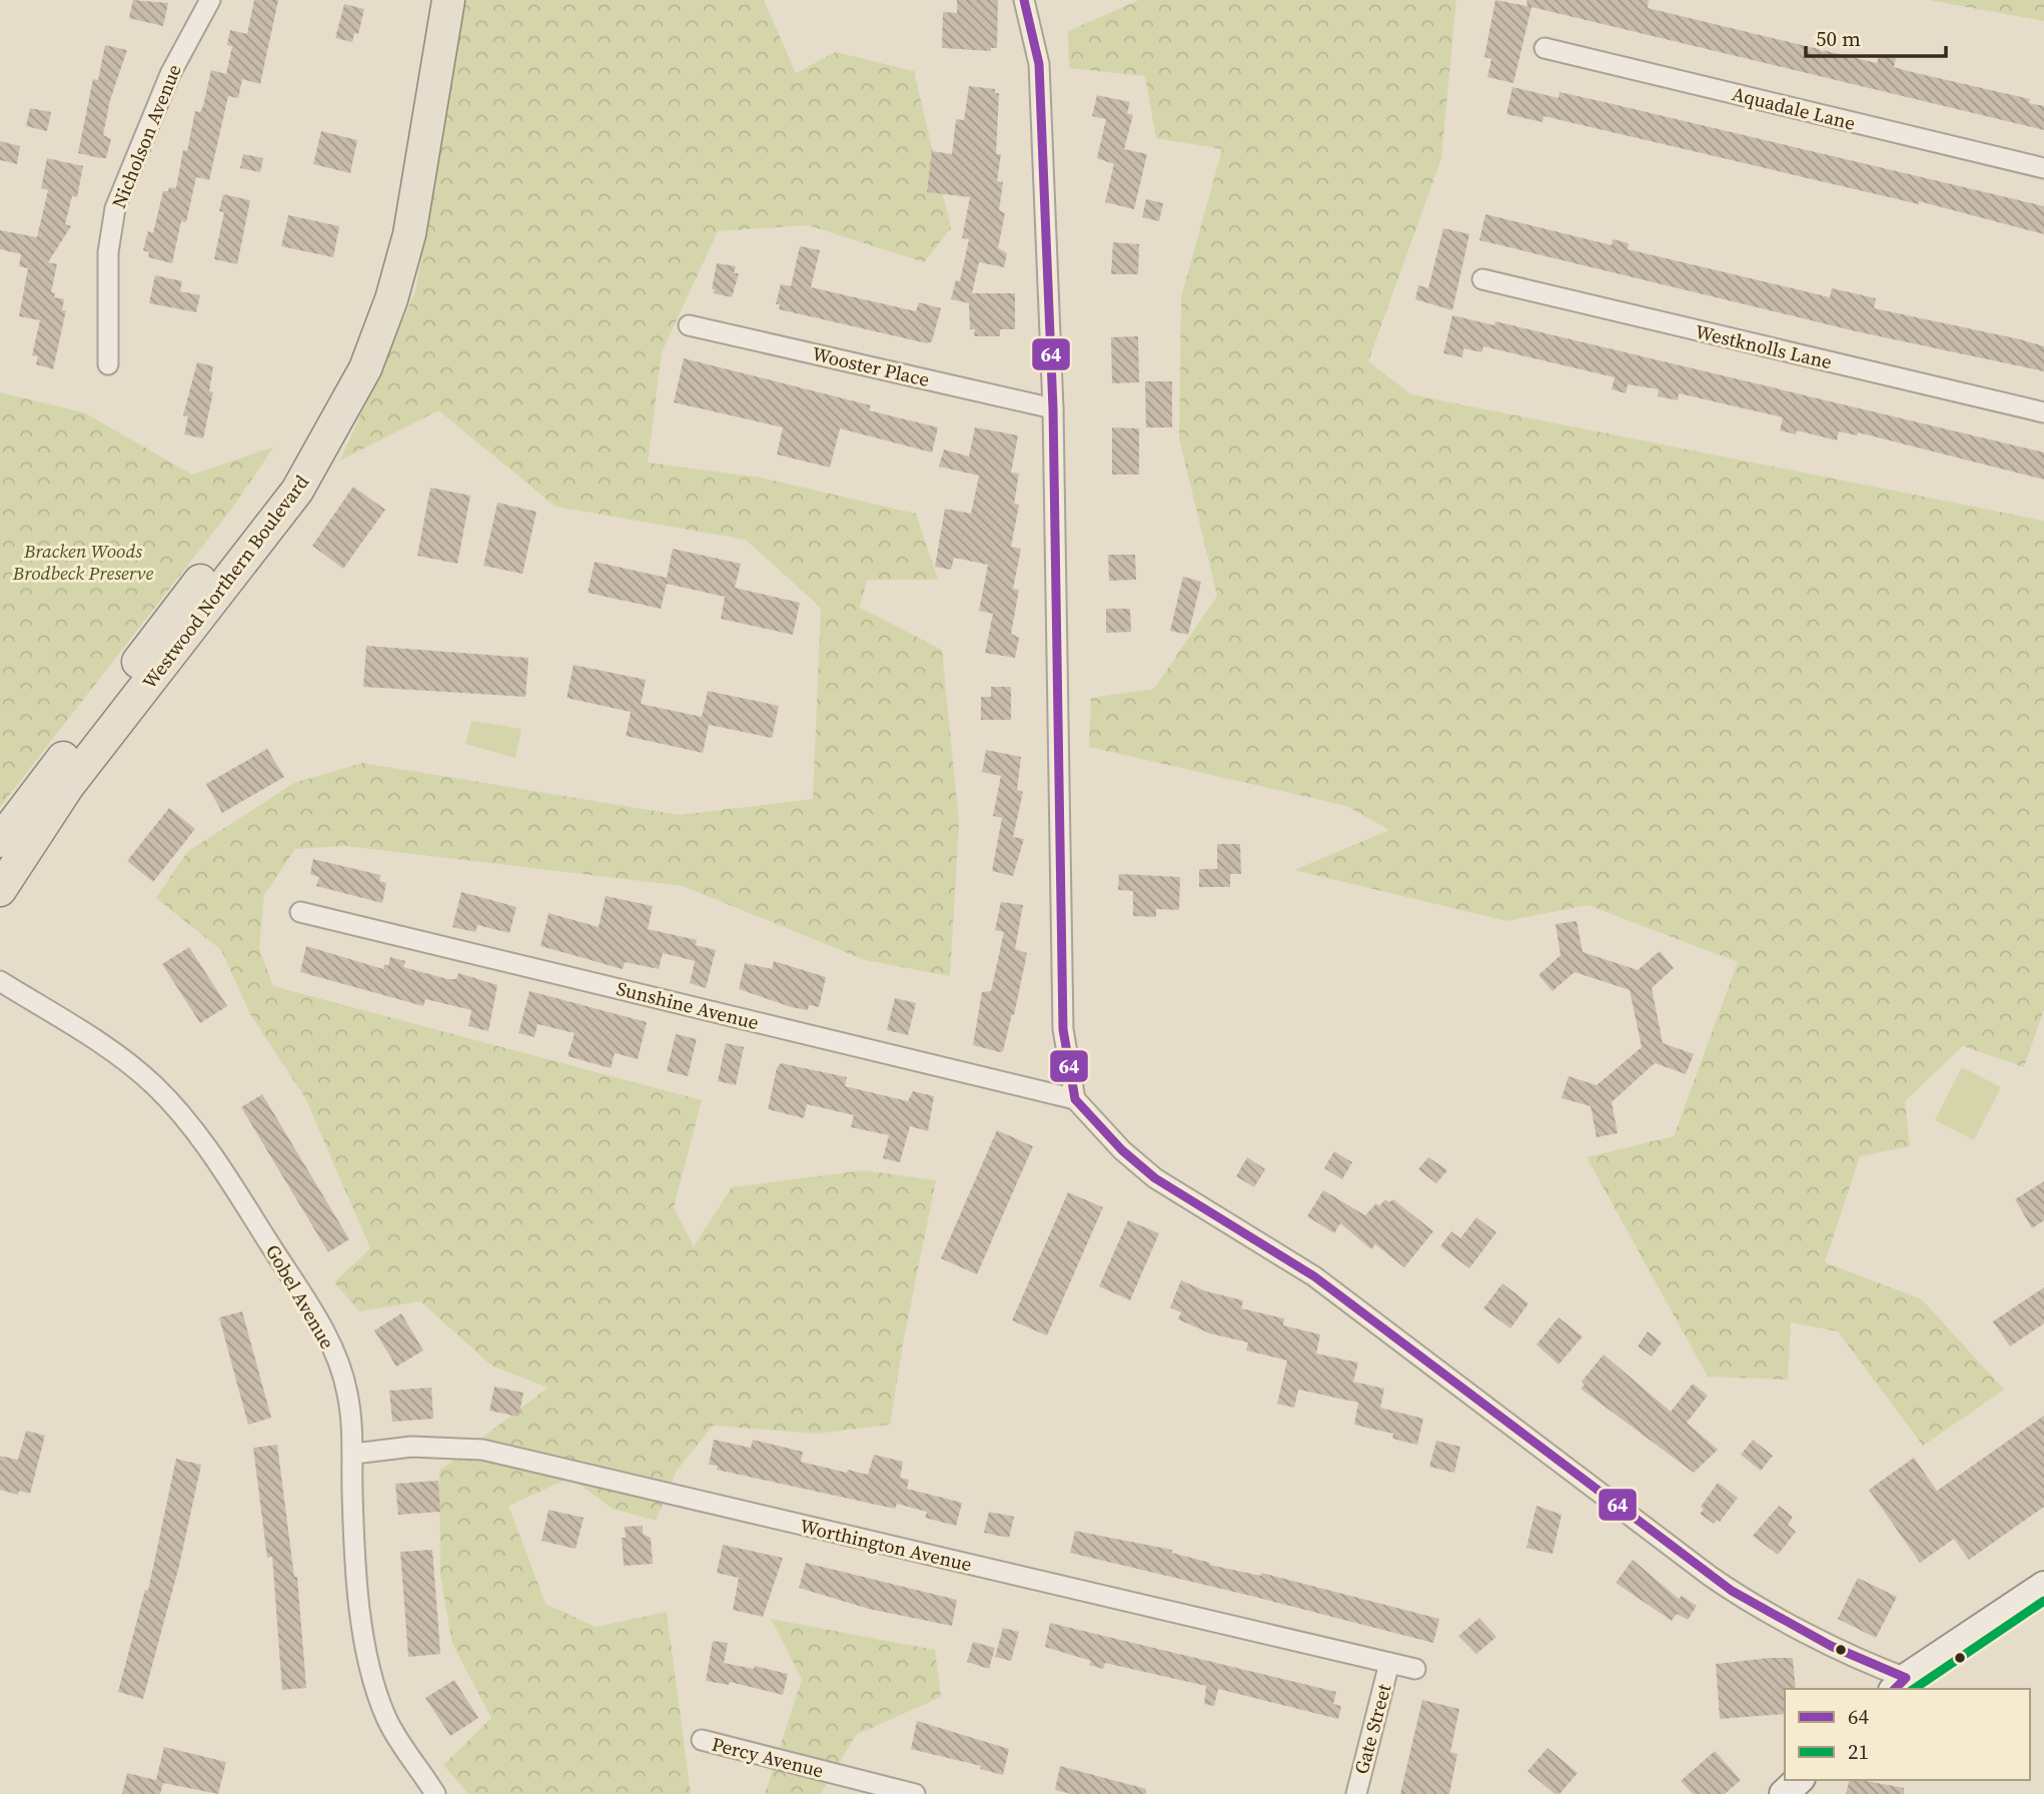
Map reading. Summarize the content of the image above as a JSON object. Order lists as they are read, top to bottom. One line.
{"streets":{"main road":["Westwood Northern Boulevard"],"street":["Aquadale Lane","Nicholson Avenue","Westknolls Lane","Wooster Place","Sunshine Avenue","Gobel Avenue","Worthington Avenue","Gate Street","Percy Avenue"]},"crossings":[["Gobel Avenue","Worthington Avenue"],["Worthington Avenue","Gate Street"]],"parks":["Bracken Woods Brodbeck Preserve"],"lines":["transit line 64","transit line 21"],"legend":["64","21"],"scale_bar":"50 m"}
